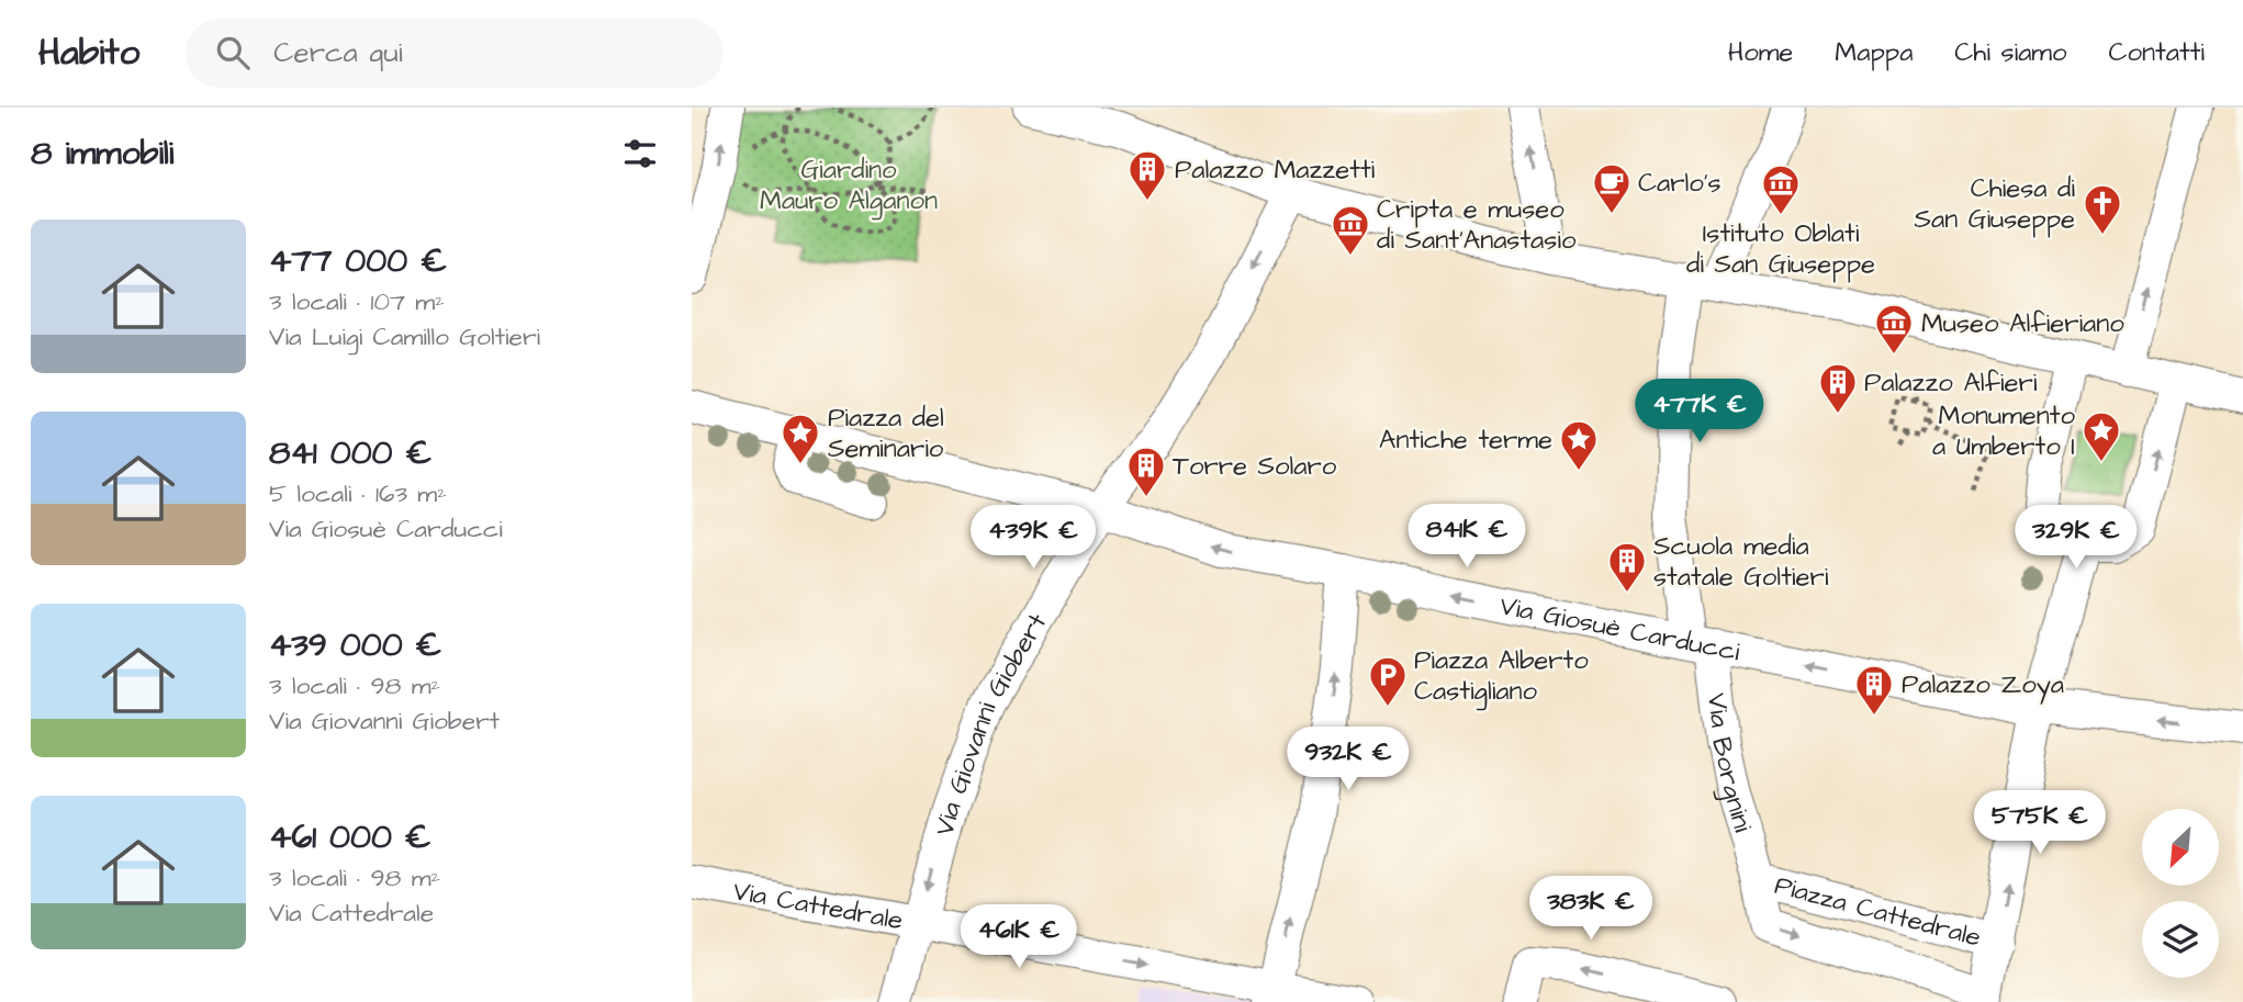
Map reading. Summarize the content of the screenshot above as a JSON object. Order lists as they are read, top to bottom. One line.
{"streets":{"street":["Via Giosuè Carducci","Via Giovanni Giobert","Via Borgnini","Via Cattedrale","Piazza Cattedrale"]},"crossings":[["Via Giosuè Carducci","Via Giovanni Giobert"],["Via Giosuè Carducci","Via Borgnini"],["Via Giovanni Giobert","Via Cattedrale"],["Via Borgnini","Piazza Cattedrale"]],"one_way":["Via Giosuè Carducci","Via Giovanni Giobert","Via Cattedrale"],"parks":["Giardino Mauro Alganon"],"places":{"building":["Palazzo Mazzetti","Palazzo Alfieri","Torre Solaro","Scuola media statale Goltieri","Palazzo Zoya"],"cafe":["Carlo's"],"museum":["Istituto Oblati di San Giuseppe","Cripta e museo di Sant'Anastasio","Museo Alfieriano"],"church":["Chiesa di San Giuseppe"],"place":["Monumento a Umberto I","Piazza del Seminario","Antiche terme"],"parking":["Piazza Alberto Castigliano"]},"north":"bottom left","page":{"header":"Habito","search":"Cerca qui","nav":["Home","Mappa","Chi siamo","Contatti"],"heading":"8 immobili","list":[{"name":"477 000 €","note":"3 locali · 107 m² · Via Luigi Camillo Goltieri"},{"name":"841 000 €","note":"5 locali · 163 m² · Via Giosuè Carducci"},{"name":"439 000 €","note":"3 locali · 98 m² · Via Giovanni Giobert"},{"name":"461 000 €","note":"3 locali · 98 m² · Via Cattedrale"}],"price":["477K €","841K €","439K €","329K €","932K €","575K €","383K €","461K €"]}}
